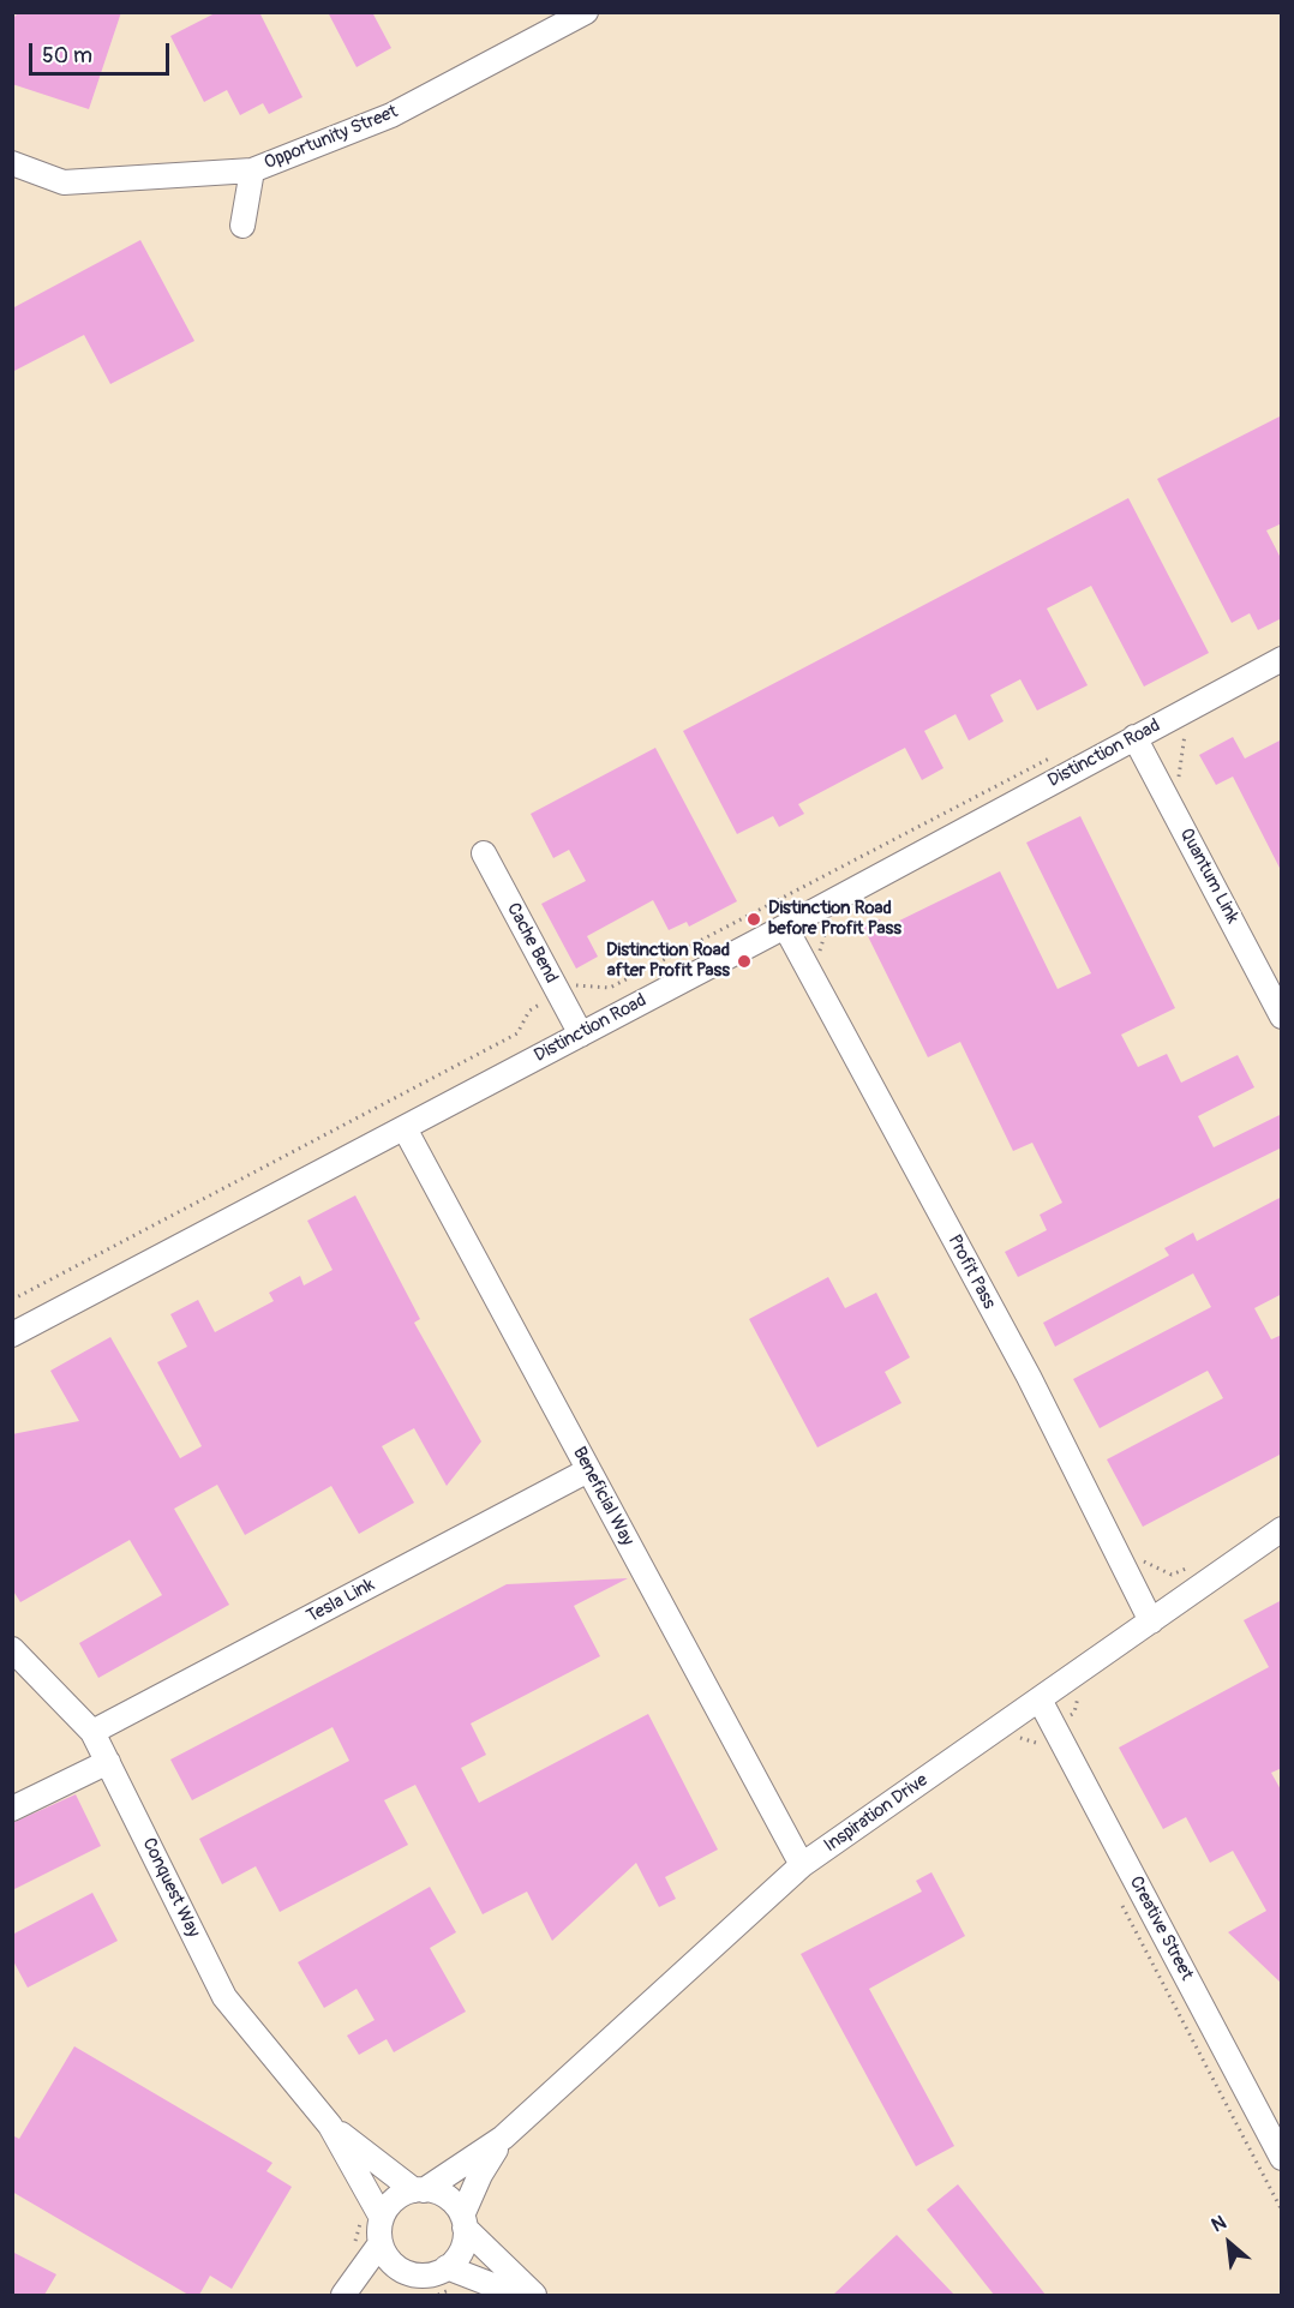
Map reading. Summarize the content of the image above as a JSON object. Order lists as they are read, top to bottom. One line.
{"streets":{"street":["Opportunity Street","Distinction Road","Quantum Link","Cache Bend","Profit Pass","Beneficial Way","Tesla Link","Inspiration Drive","Conquest Way","Creative Street"]},"crossings":[["Distinction Road","Quantum Link"],["Distinction Road","Cache Bend"],["Distinction Road","Profit Pass"],["Distinction Road","Beneficial Way"],["Profit Pass","Inspiration Drive"],["Beneficial Way","Tesla Link"],["Beneficial Way","Inspiration Drive"],["Tesla Link","Conquest Way"],["Inspiration Drive","Conquest Way"],["Inspiration Drive","Creative Street"]],"places":["Distinction Road before Profit Pass","Distinction Road after Profit Pass"],"scale_bar":"50 m","north":"top left"}
